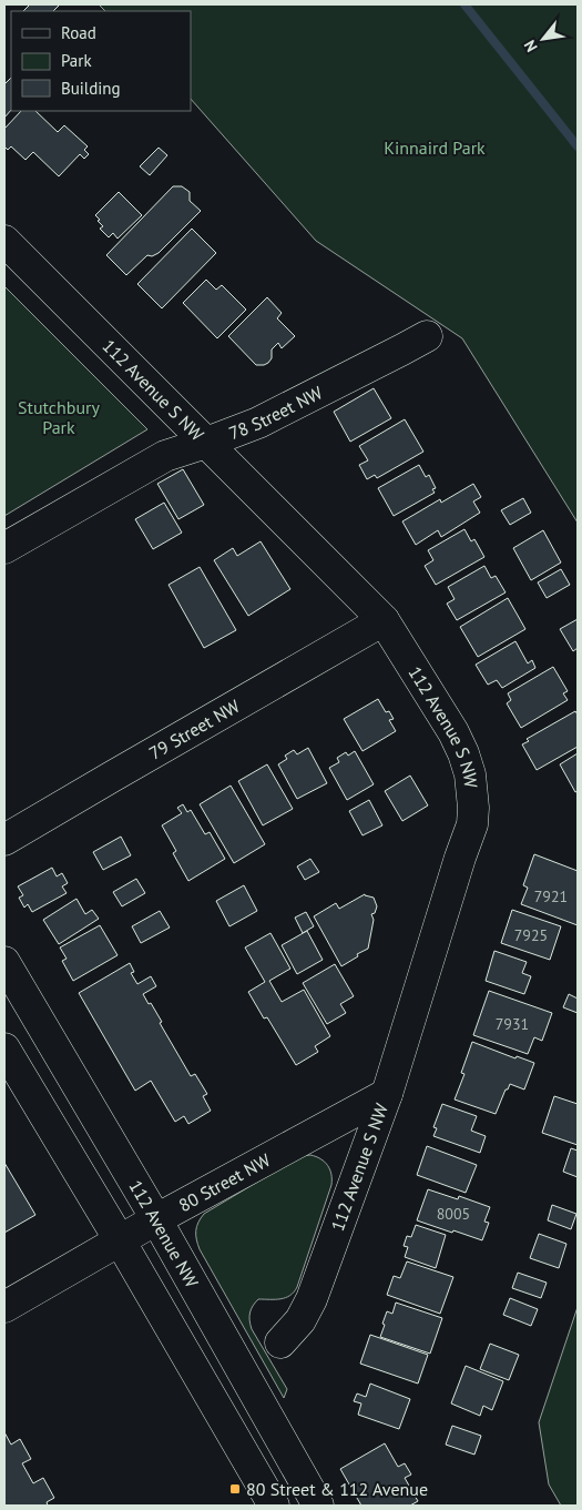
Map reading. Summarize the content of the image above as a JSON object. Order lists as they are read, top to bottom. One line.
{"streets":{"street":["112 Avenue S NW","78 Street NW","79 Street NW","80 Street NW","112 Avenue NW"]},"crossings":[["112 Avenue S NW","78 Street NW"],["112 Avenue S NW","79 Street NW"],["112 Avenue S NW","80 Street NW"],["80 Street NW","112 Avenue NW"]],"parks":["Kinnaird Park","Stutchbury Park"],"places":{"transit":["80 Street & 112 Avenue"]},"house_numbers":["7921","7925","7931","8005"],"legend":["Road","Park","Building"],"north":"bottom left"}
